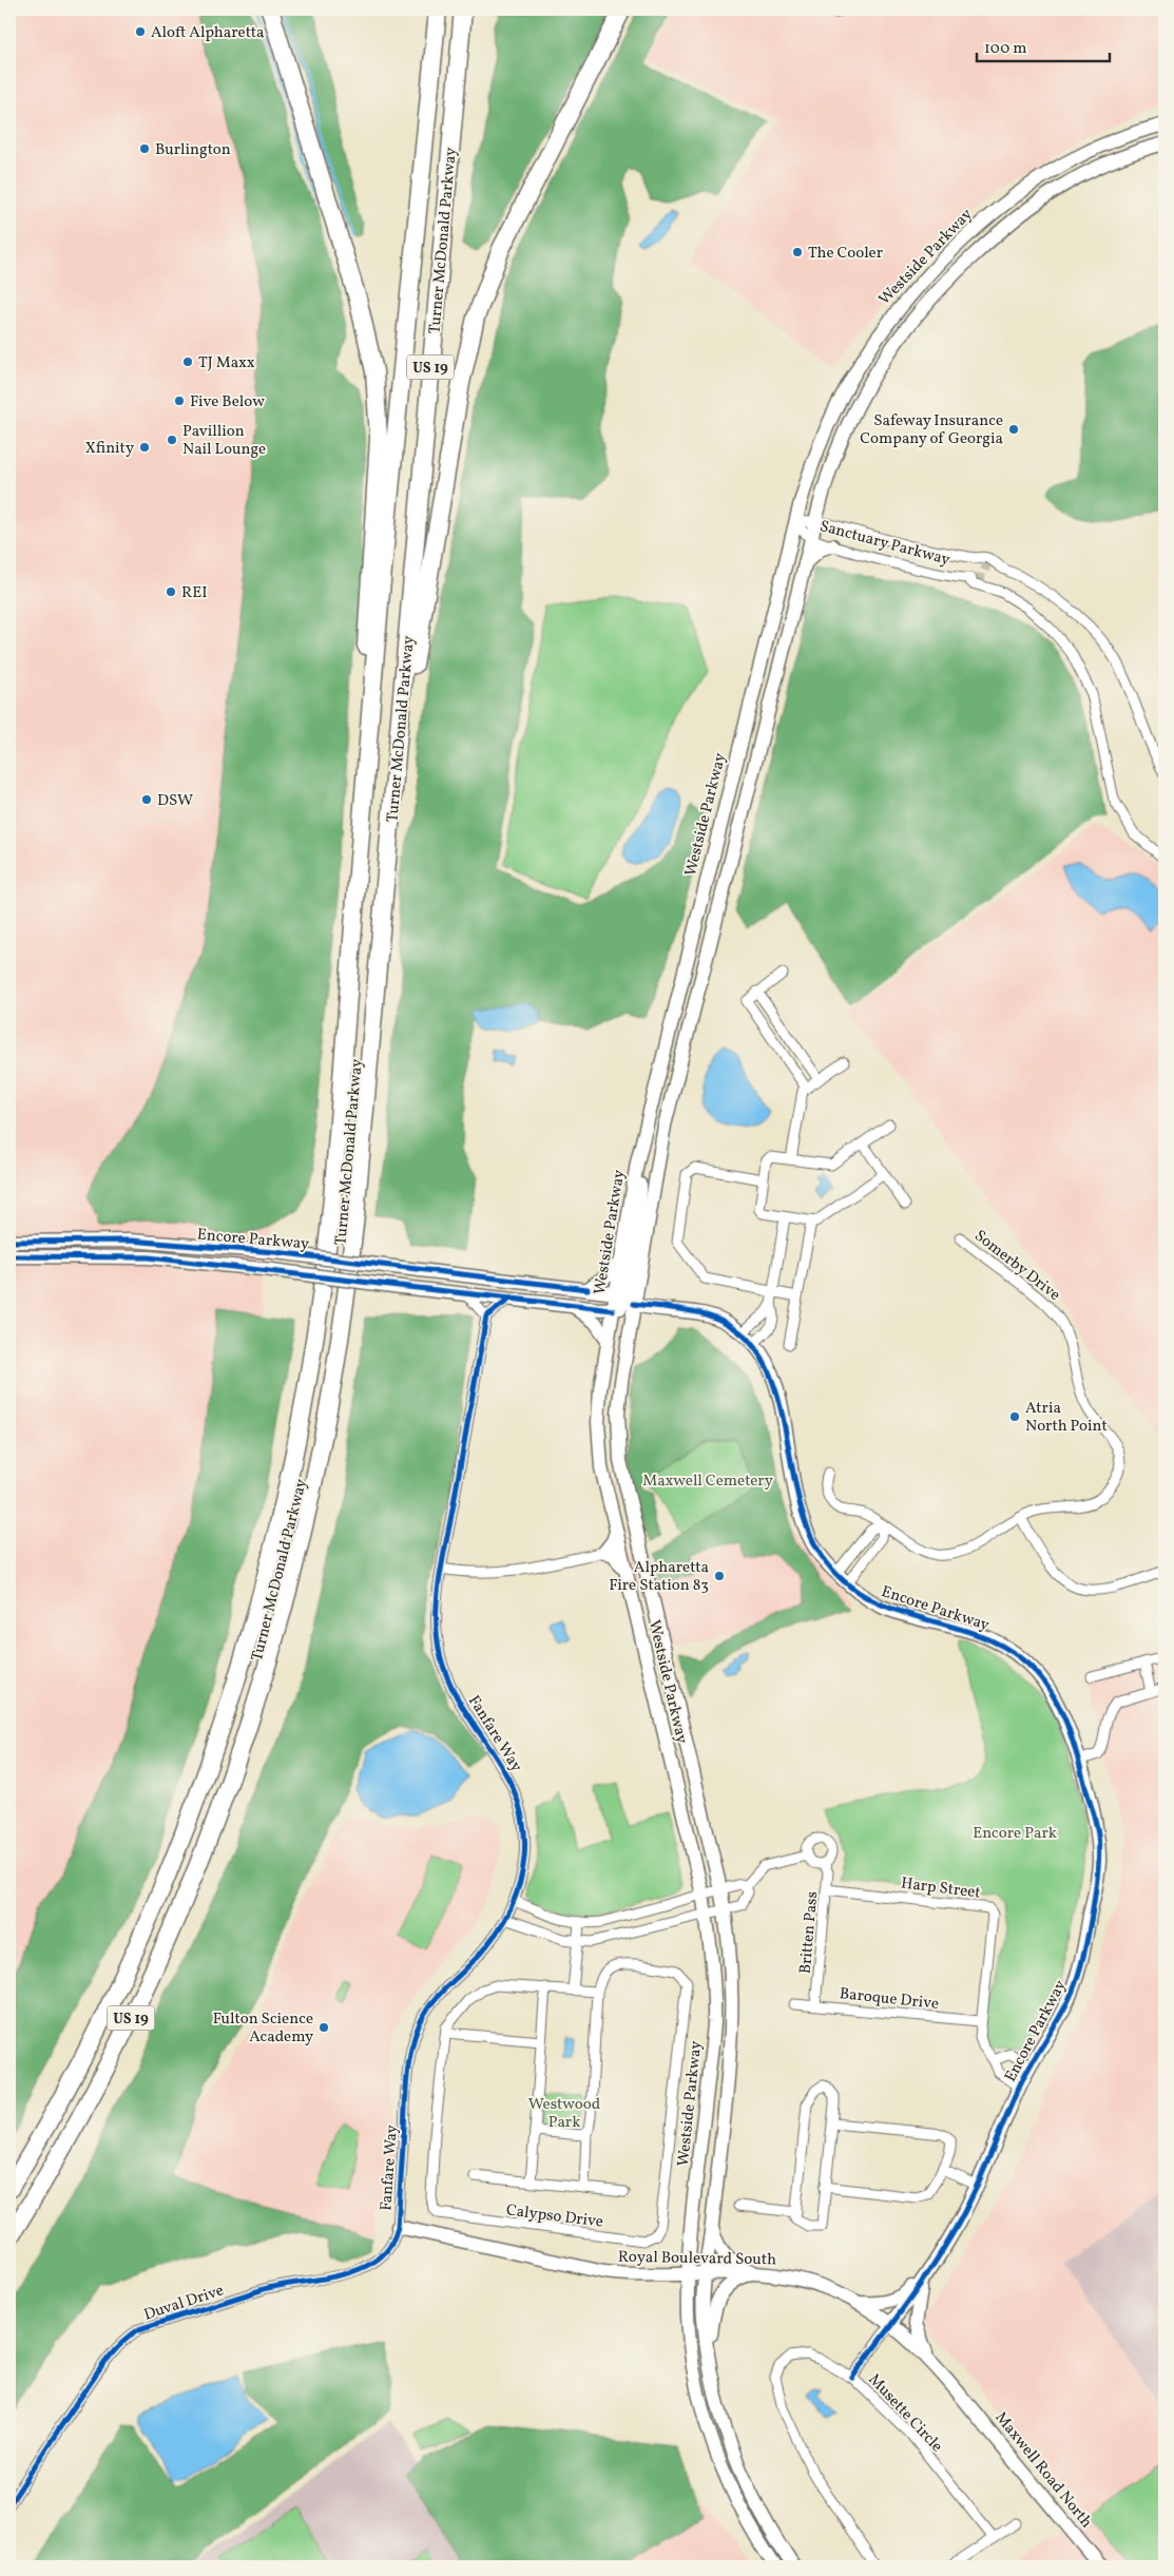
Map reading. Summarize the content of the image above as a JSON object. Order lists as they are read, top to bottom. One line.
{"streets":{"highway":["Turner McDonald Parkway","US 19"],"main road":["Westside Parkway","Encore Parkway","Royal Boulevard South","Maxwell Road North"],"street":["Sanctuary Parkway","Somerby Drive","Fanfare Way","Harp Street","Britten Pass","Baroque Drive","Calypso Drive","Duval Drive","Musette Circle"]},"crossings":[["Westside Parkway","Sanctuary Parkway"],["Westside Parkway","Encore Parkway"],["Westside Parkway","Royal Boulevard South"],["Encore Parkway","Harp Street"],["Encore Parkway","Royal Boulevard South"],["Fanfare Way","Royal Boulevard South"],["Fanfare Way","Duval Drive"],["Harp Street","Britten Pass"],["Harp Street","Baroque Drive"],["Britten Pass","Baroque Drive"],["Royal Boulevard South","Duval Drive"],["Royal Boulevard South","Maxwell Road North"]],"parks":["Maxwell Cemetery","Encore Park","Westwood Park"],"places":["Aloft Alpharetta","Burlington","The Cooler","TJ Maxx","Five Below","Safeway Insurance Company of Georgia","Pavillion Nail Lounge","Xfinity","REI","DSW","Atria North Point","Alpharetta Fire Station 83","Fulton Science Academy"],"scale_bar":"100 m"}
